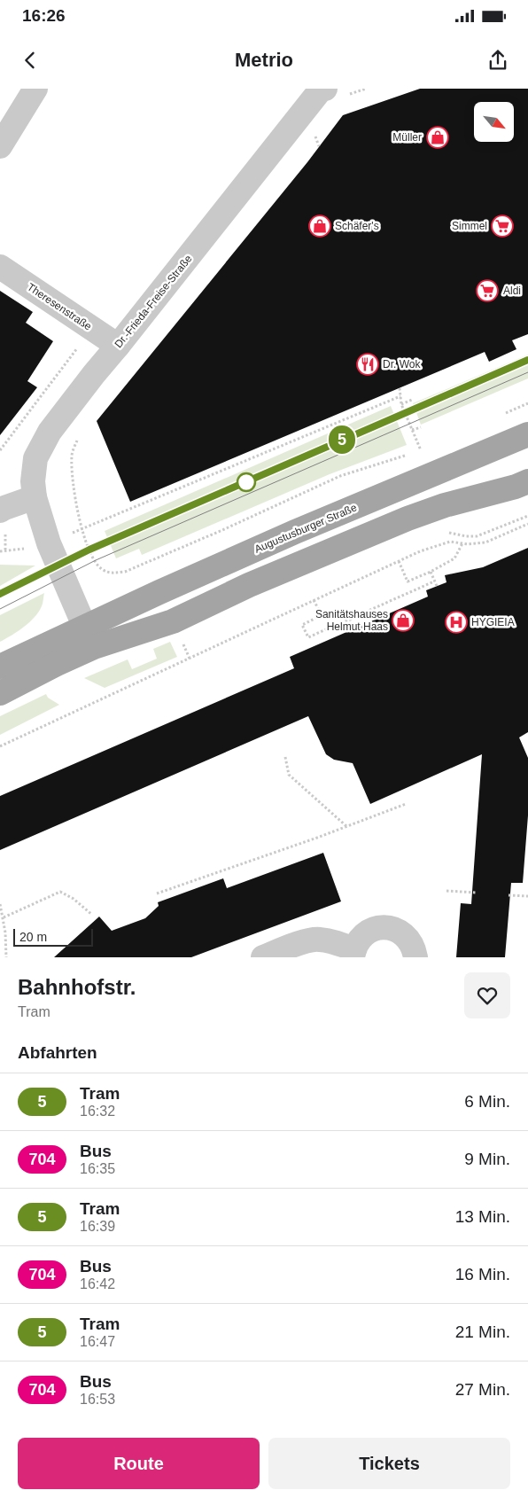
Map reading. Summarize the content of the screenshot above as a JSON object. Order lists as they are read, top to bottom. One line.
{"streets":{"main road":["Augustusburger Straße"],"street":["Dr.-Frieda-Freise-Straße","Theresenstraße"]},"crossings":[["Dr.-Frieda-Freise-Straße","Theresenstraße"]],"places":{"shop":["Müller","Schäfer's","Sanitätshauses Helmut Haas"],"supermarket":["Simmel","Aldi"],"restaurant":["Dr. Wok"],"hospital":["HYGIEIA"]},"lines":["tram line 5"],"scale_bar":"20 m","north":"bottom right","page":{"status":"16:26","header":"Metrio","on_map":"5","scale":"20 m","heading":[["Bahnhofstr.","Tram"],"Abfahrten"],"list":[{"mark":"5","name":"Tram","note":"16:32","value":"6 Min."},{"mark":"704","name":"Bus","note":"16:35","value":"9 Min."},{"mark":"5","name":"Tram","note":"16:39","value":"13 Min."},{"mark":"704","name":"Bus","note":"16:42","value":"16 Min."},{"mark":"5","name":"Tram","note":"16:47","value":"21 Min."},{"mark":"704","name":"Bus","note":"16:53","value":"27 Min."}],"buttons":["Route","Tickets"]}}
